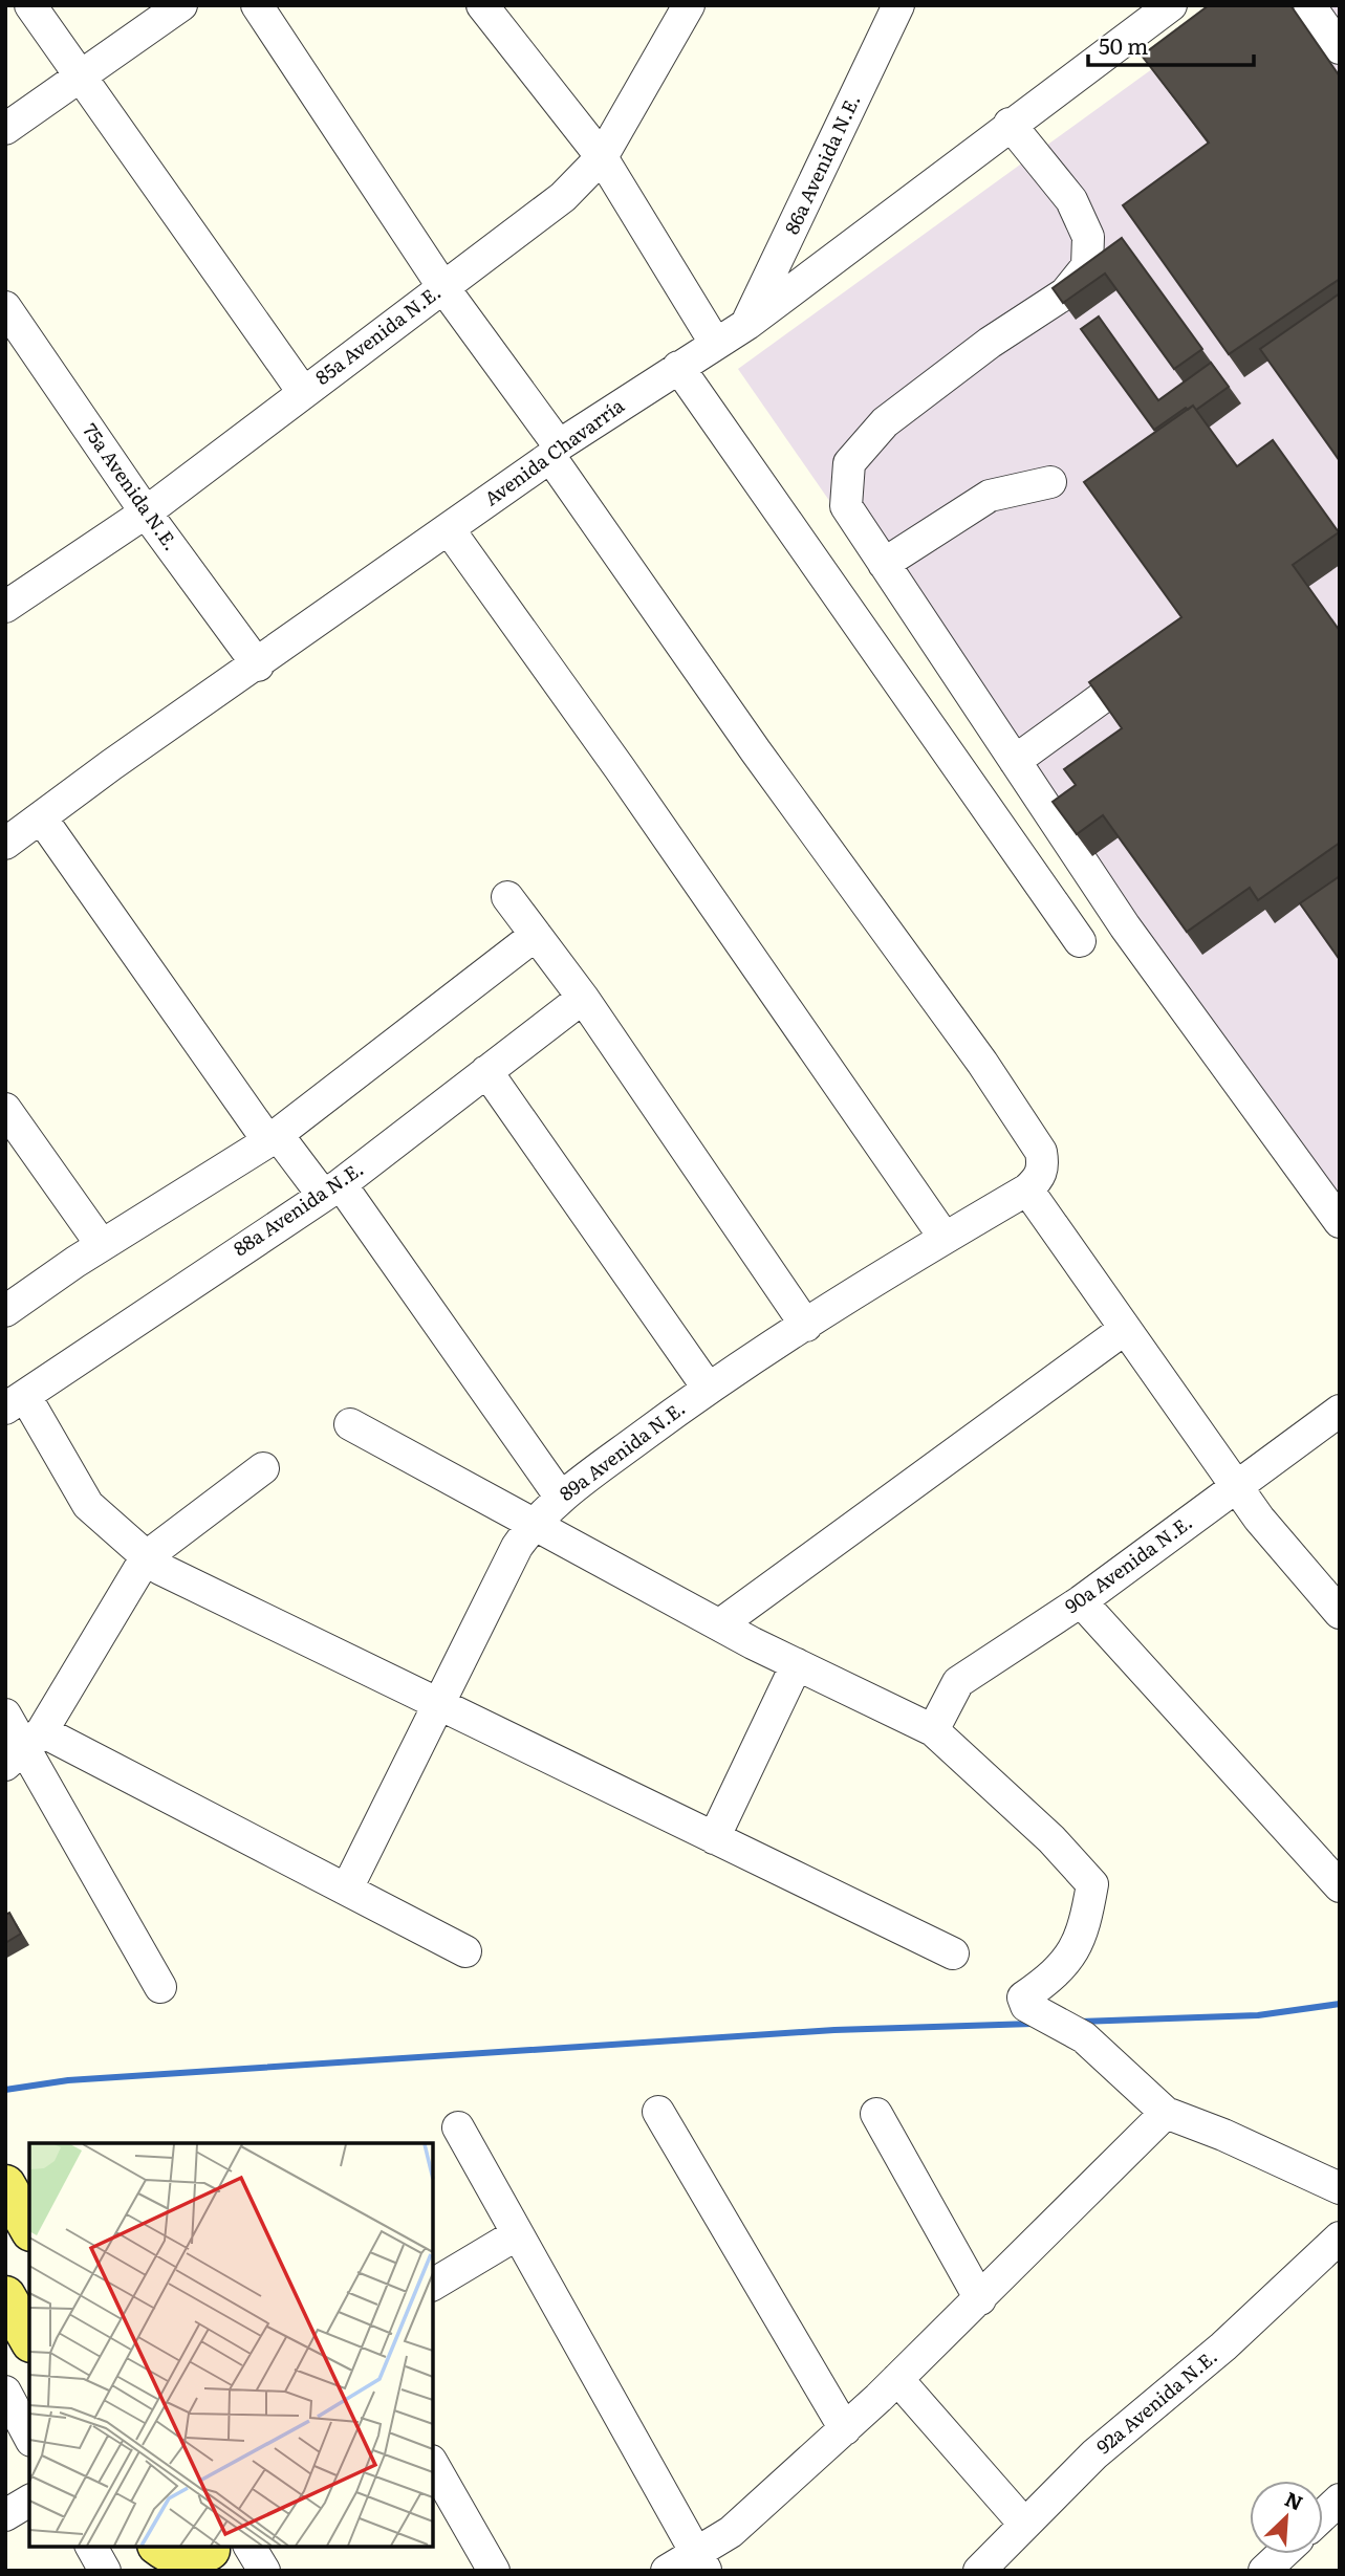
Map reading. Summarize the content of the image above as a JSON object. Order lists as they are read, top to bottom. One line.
{"streets":{"street":["86a Avenida N.E.","85a Avenida N.E.","Avenida Chavarría","75a Avenida N.E.","88a Avenida N.E.","89a Avenida N.E.","90a Avenida N.E.","92a Avenida N.E."]},"crossings":[["86a Avenida N.E.","Avenida Chavarría"],["85a Avenida N.E.","75a Avenida N.E."],["Avenida Chavarría","75a Avenida N.E."]],"scale_bar":"50 m","north":"top right"}
